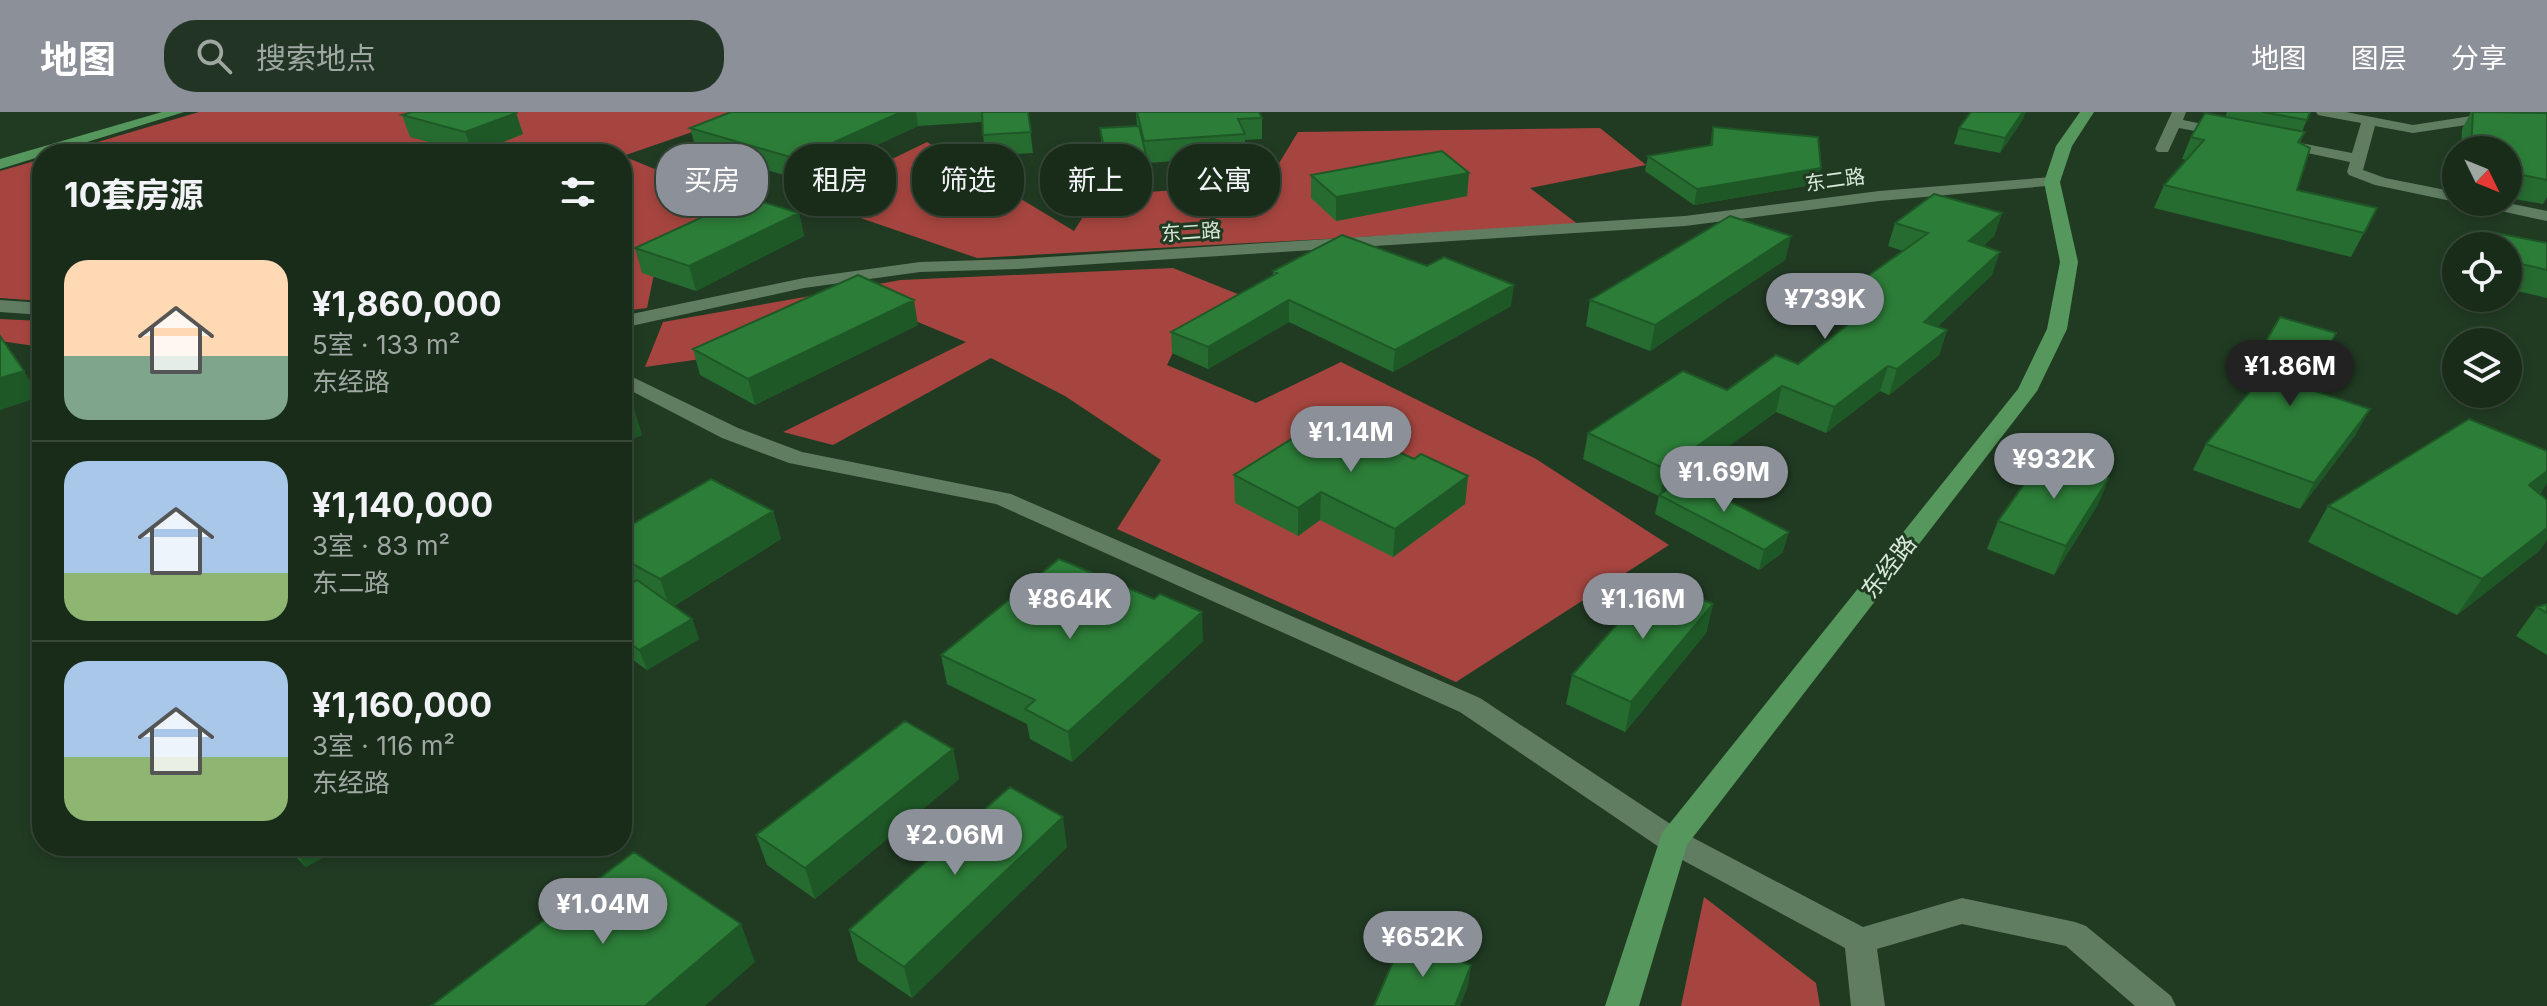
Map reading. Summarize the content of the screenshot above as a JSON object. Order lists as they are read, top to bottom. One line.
{"streets":{"main road":["东经路"],"street":["东二路"]},"crossings":[["东二路","东经路"]],"north":"bottom right","page":{"header":"地图","search":"搜索地点","nav":["地图","图层","分享"],"chip":["买房","租房","筛选","新上","公寓"],"heading":"10套房源","list":[{"name":"¥1,860,000","note":"5室 · 133 m² · 东经路"},{"name":"¥1,140,000","note":"3室 · 83 m² · 东二路"},{"name":"¥1,160,000","note":"3室 · 116 m² · 东经路"}],"price":["¥739K","¥1.86M","¥1.14M","¥932K","¥1.69M","¥864K","¥1.16M","¥2.06M","¥1.04M","¥652K"]}}
